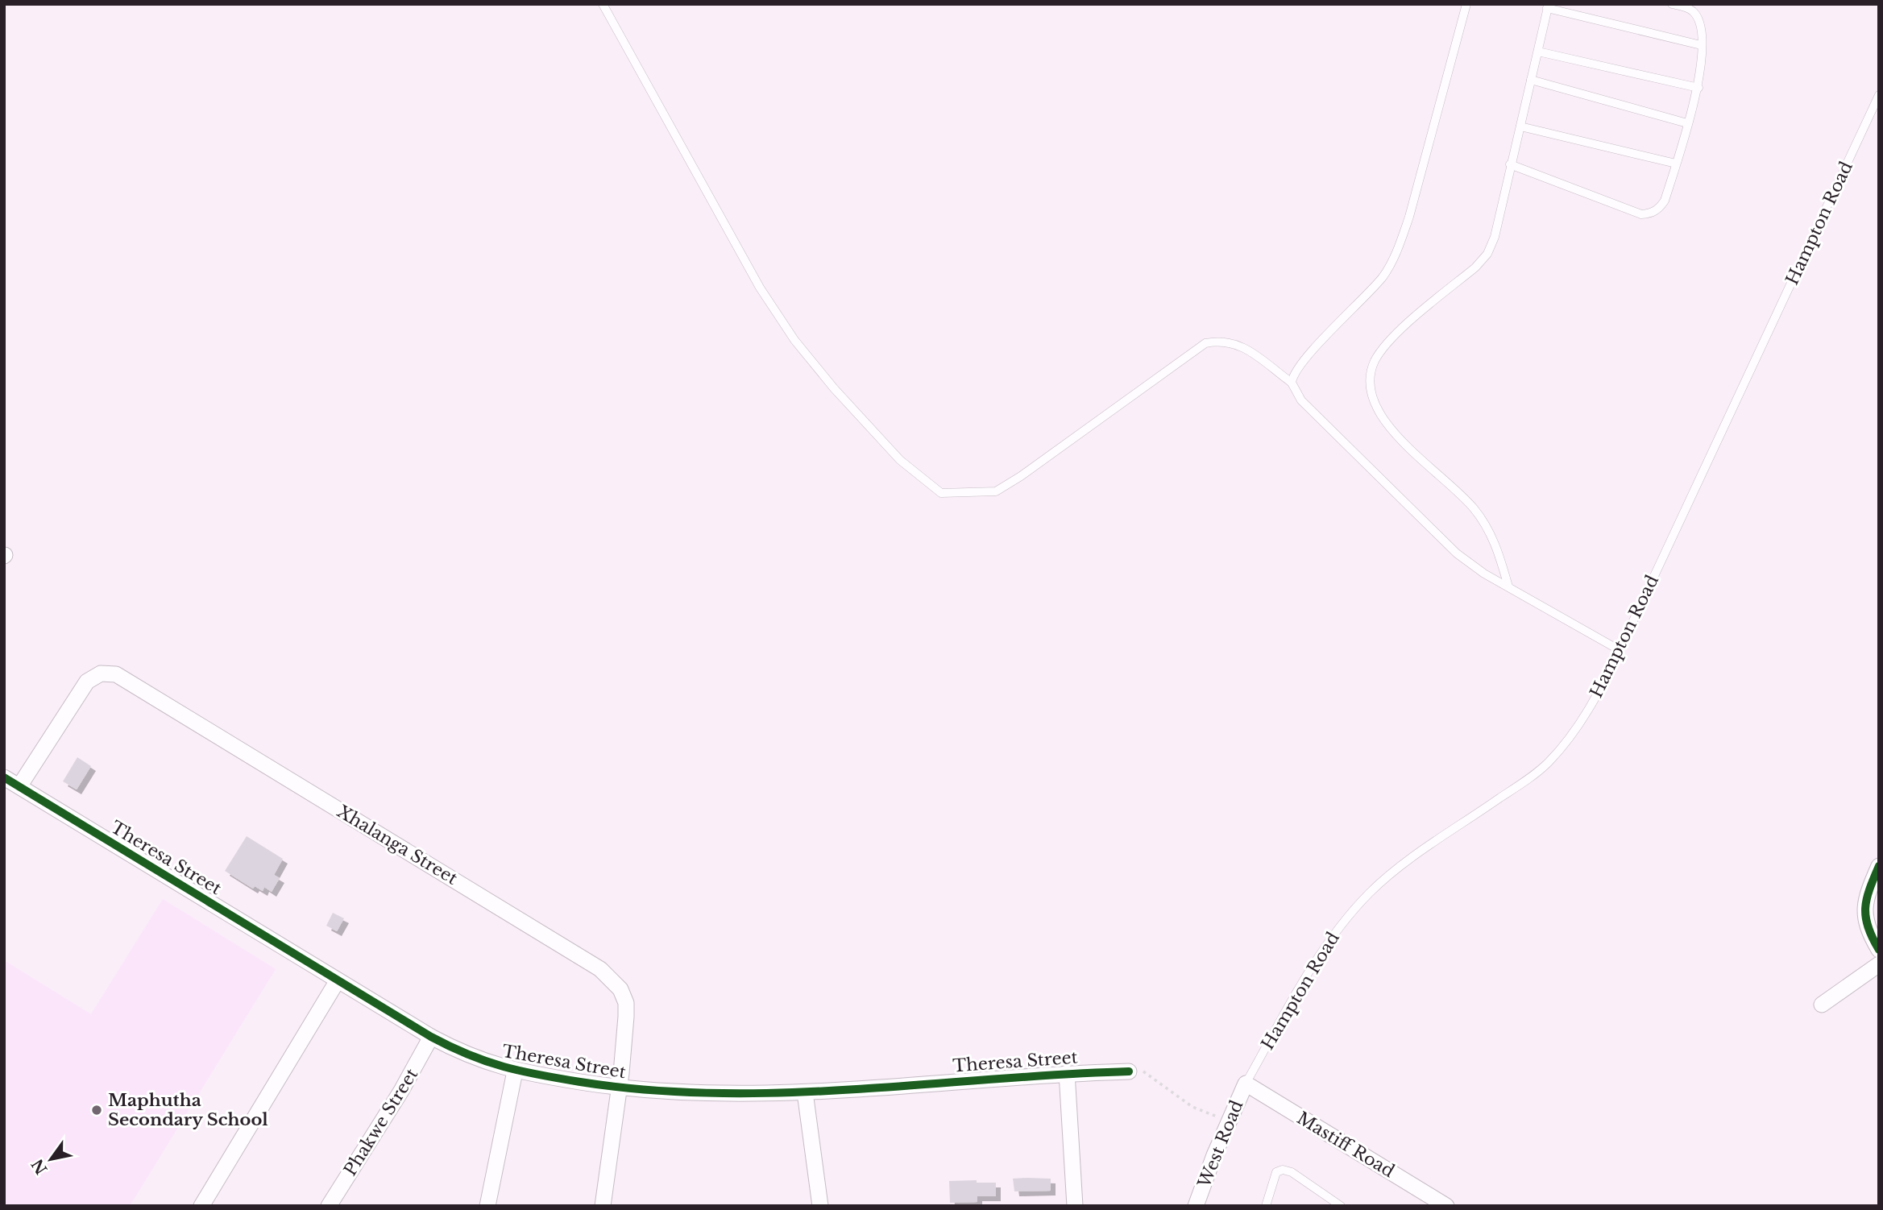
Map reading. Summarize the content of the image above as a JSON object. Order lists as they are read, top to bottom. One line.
{"streets":{"street":["Xhalanga Street","Theresa Street","Phakwe Street","West Road","Mastiff Road"],"lane":["Hampton Road"]},"crossings":[["Hampton Road","West Road"],["Hampton Road","Mastiff Road"],["Xhalanga Street","Theresa Street"],["Theresa Street","Phakwe Street"],["West Road","Mastiff Road"]],"places":["Maphutha Secondary School"],"north":"bottom left"}
